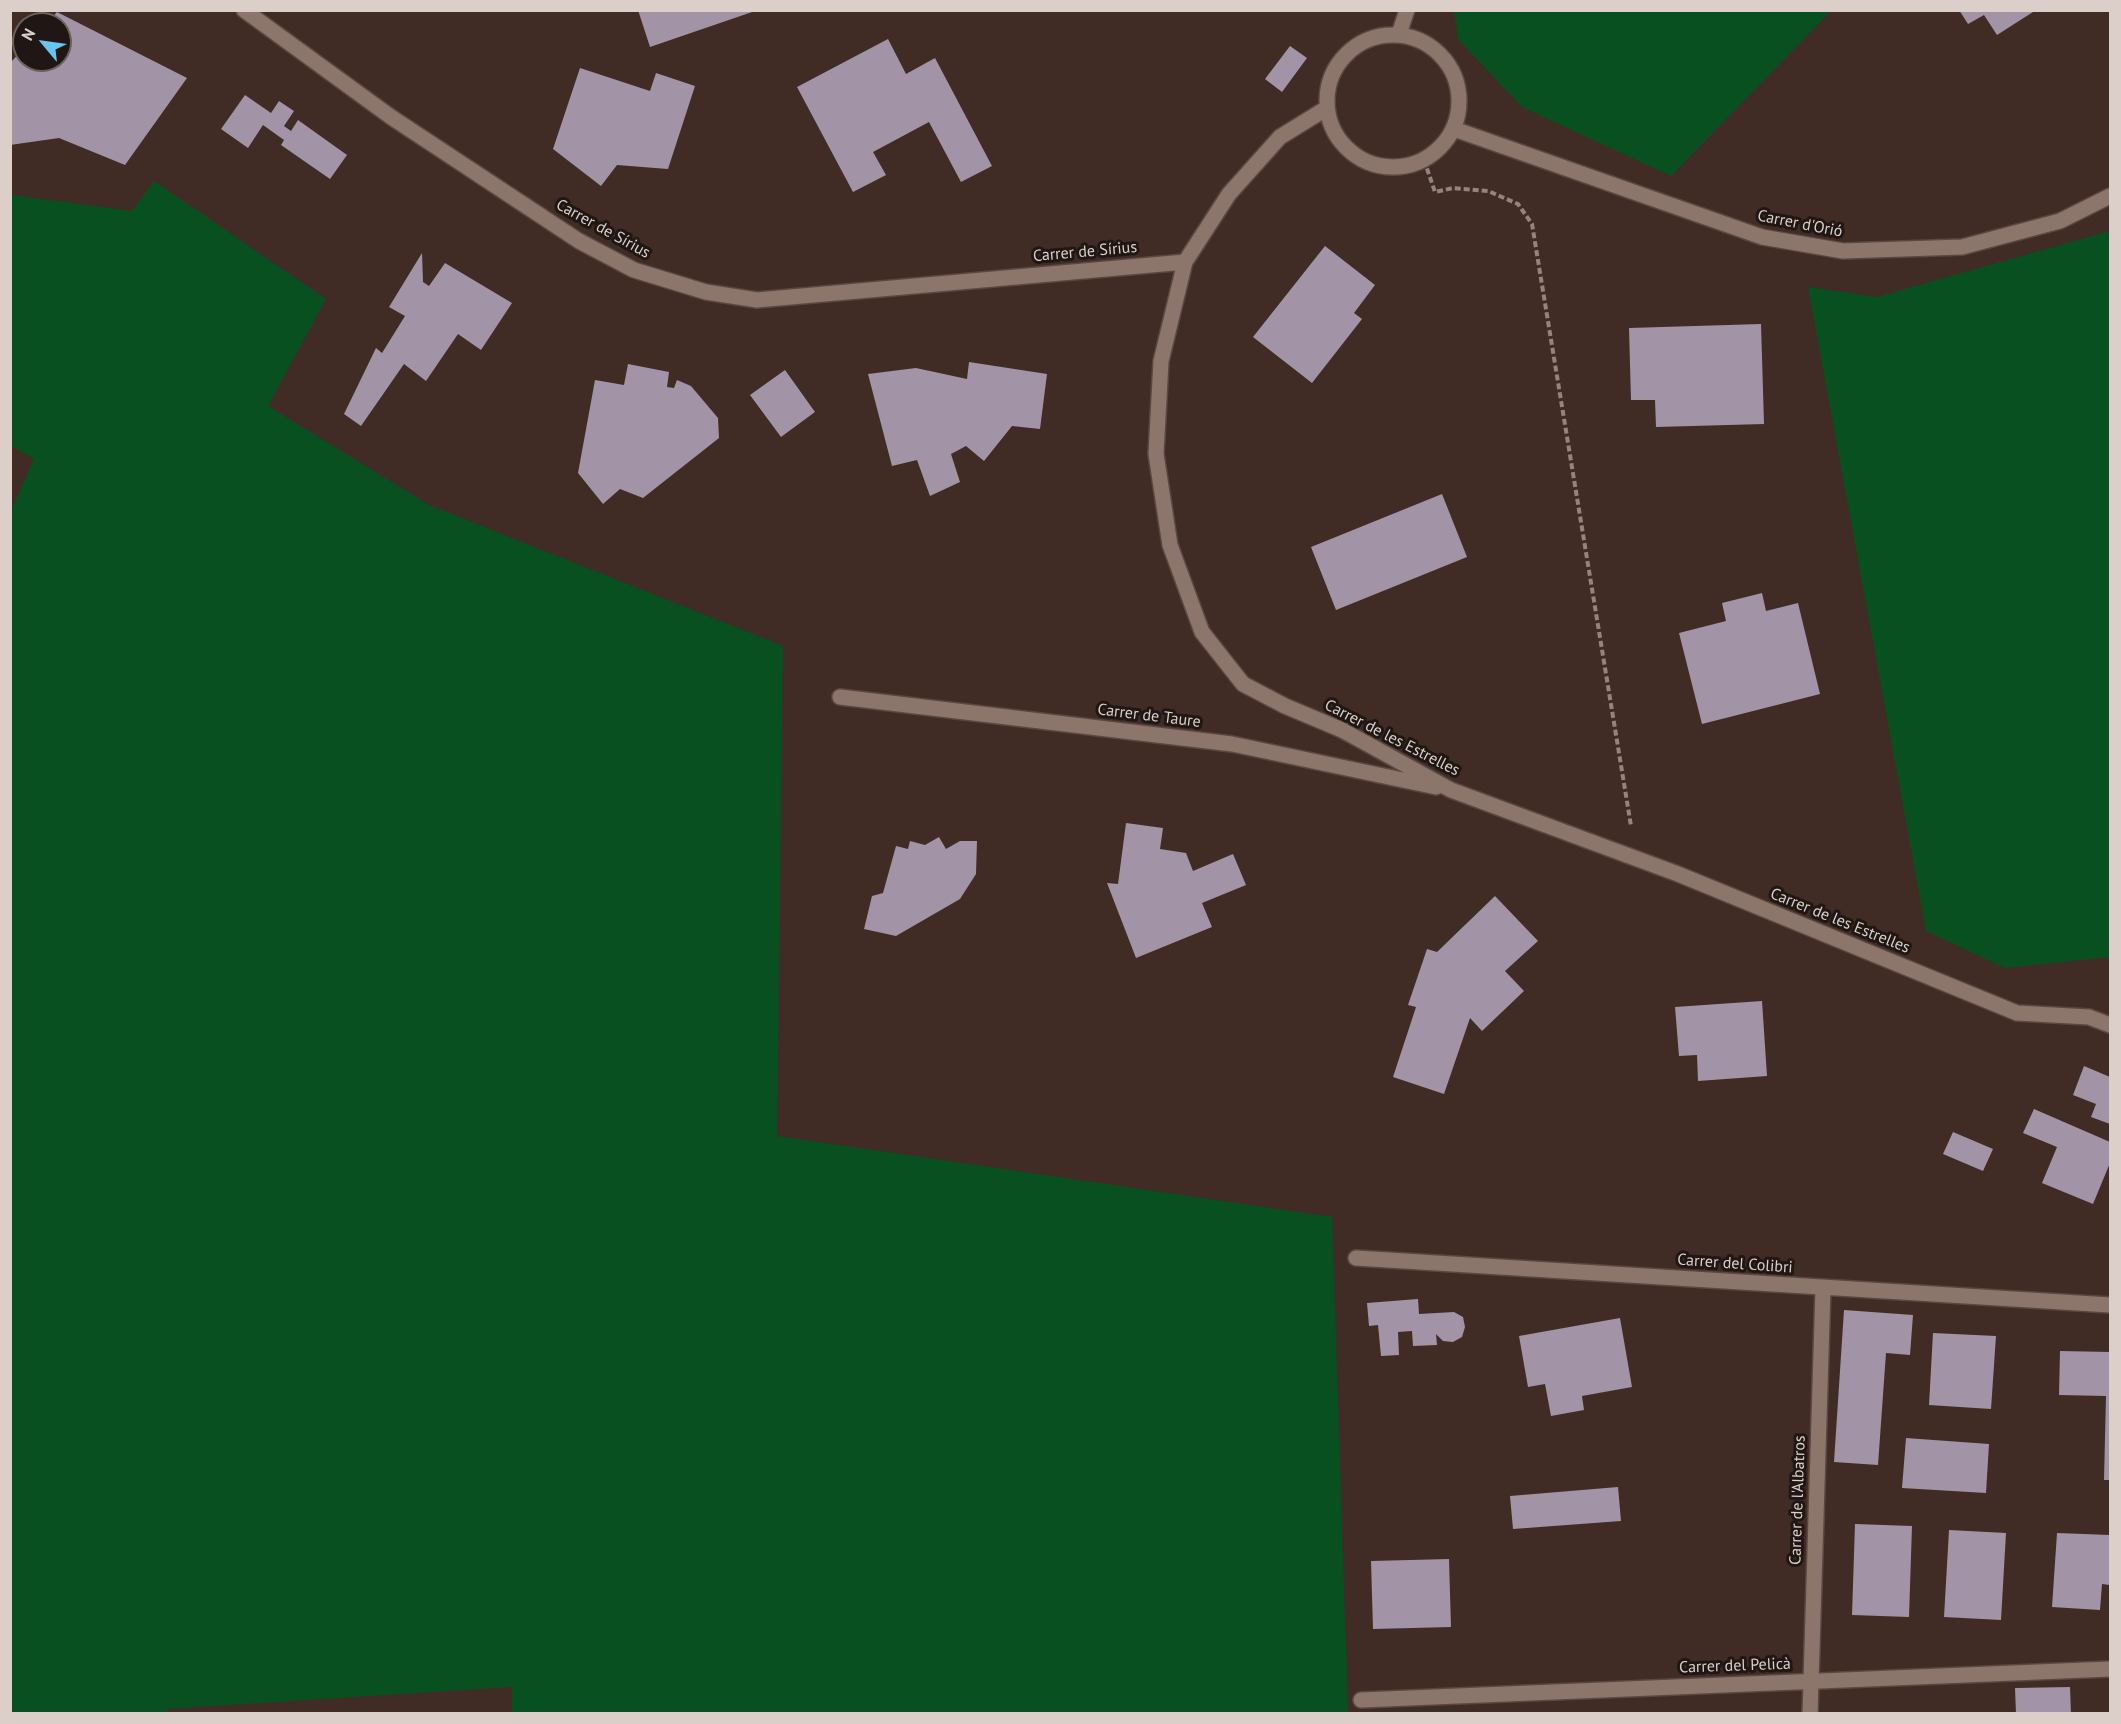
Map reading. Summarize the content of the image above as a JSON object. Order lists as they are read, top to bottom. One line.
{"streets":{"street":["Carrer d'Orió","Carrer de Sírius","Carrer de Taure","Carrer de les Estrelles","Carrer del Colibri","Carrer de l'Albatros","Carrer del Pelicà"]},"crossings":[["Carrer d'Orió","Carrer de les Estrelles"],["Carrer de Sírius","Carrer de les Estrelles"],["Carrer de Taure","Carrer de les Estrelles"],["Carrer del Colibri","Carrer de l'Albatros"],["Carrer de l'Albatros","Carrer del Pelicà"]],"north":"top left"}
